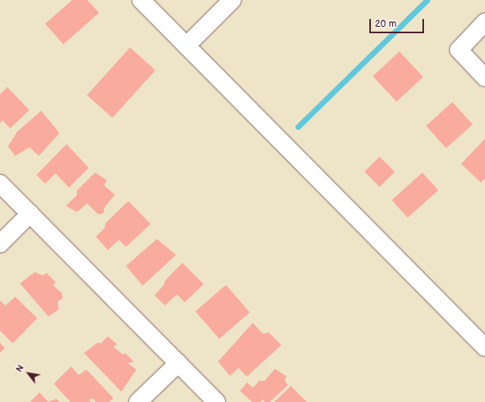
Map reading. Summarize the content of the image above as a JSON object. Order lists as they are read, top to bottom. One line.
{"scale_bar":"20 m","north":"top left"}
